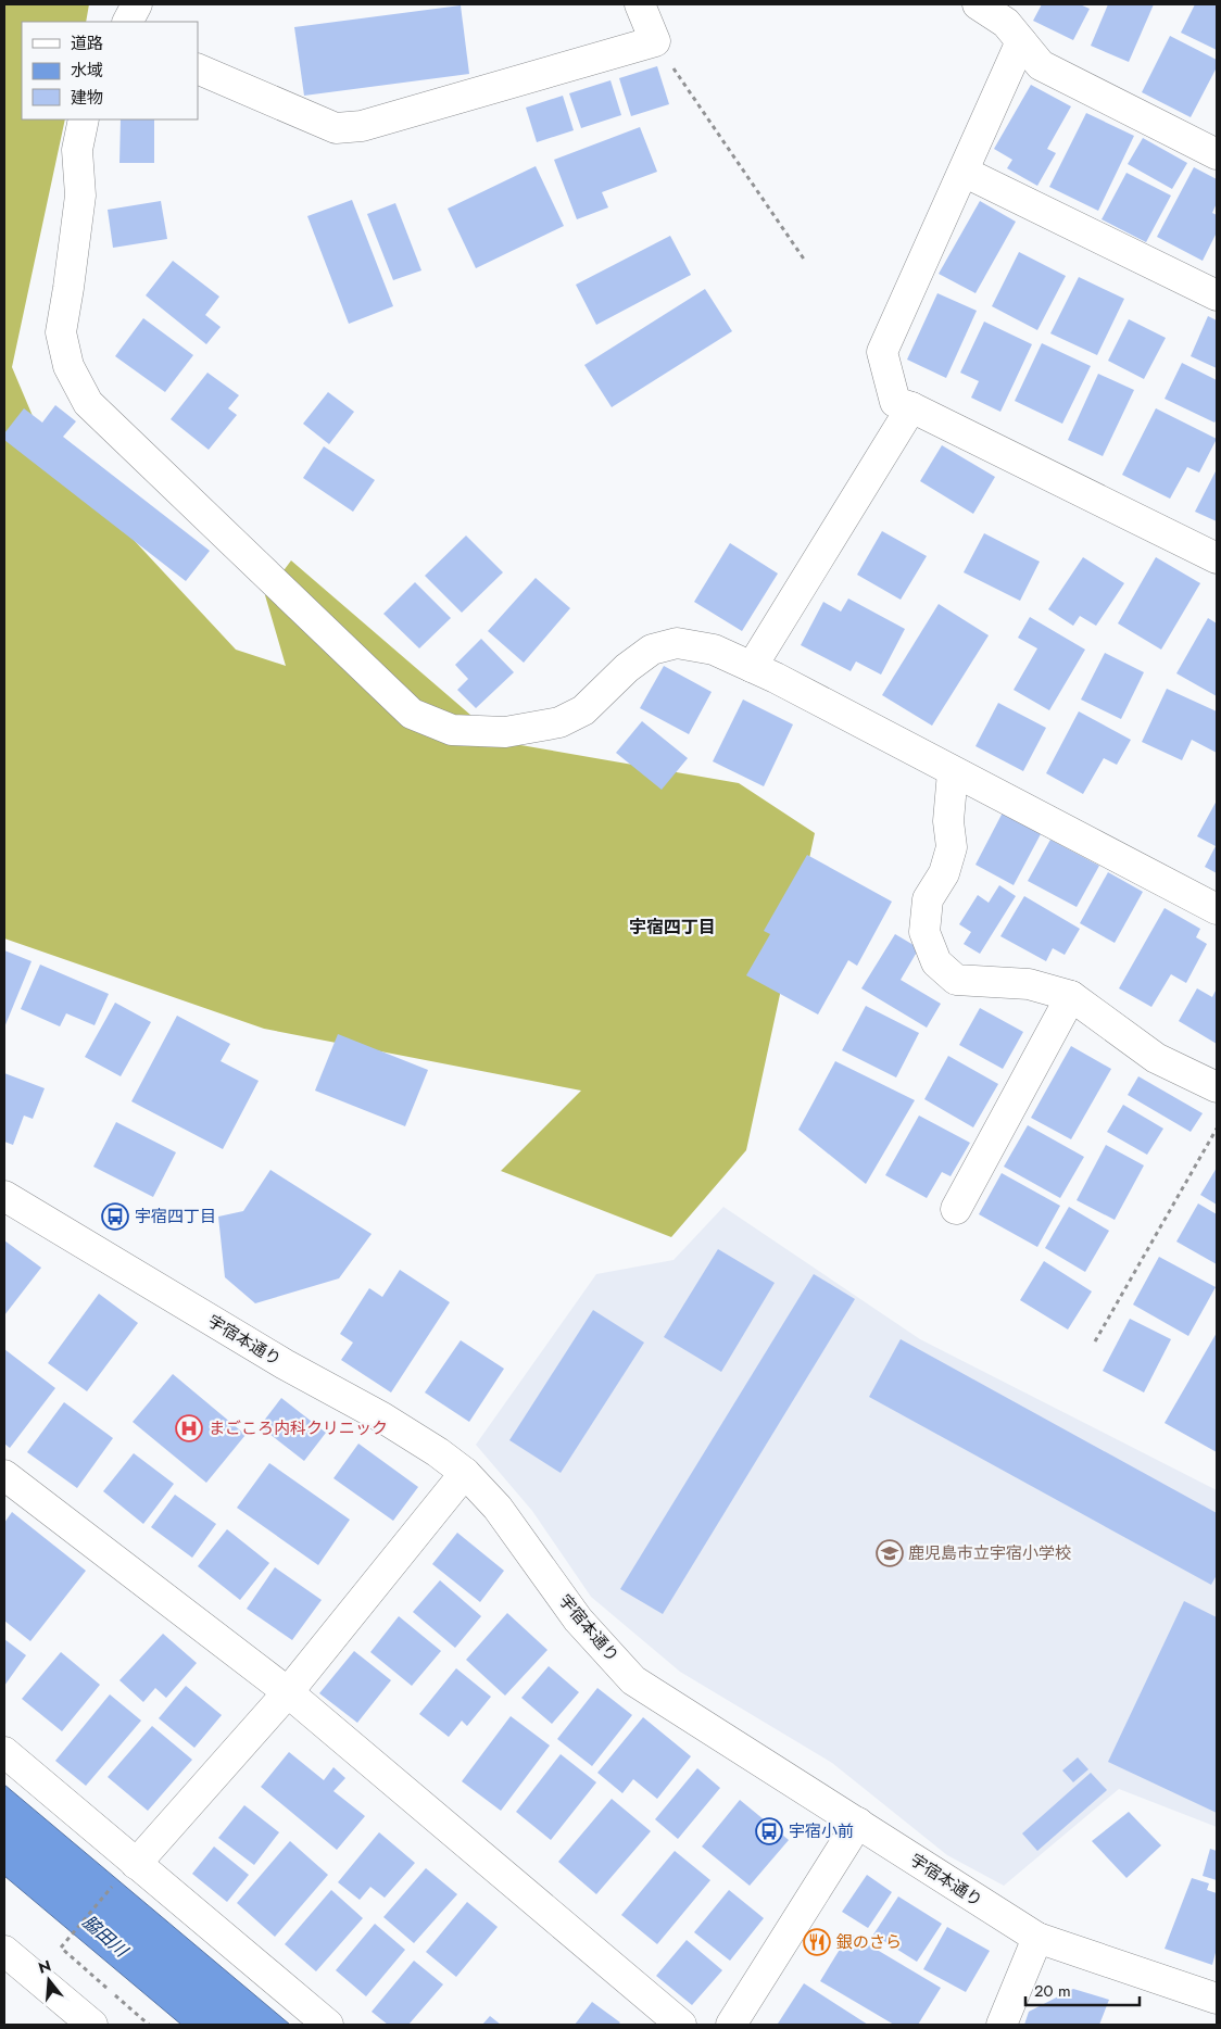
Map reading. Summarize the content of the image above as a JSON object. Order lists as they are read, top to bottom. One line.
{"streets":{"street":["宇宿本通り"]},"districts":["宇宿四丁目"],"water":["脇田川"],"places":{"bus stop":["宇宿四丁目","宇宿小前"],"hospital":["まごころ内科クリニック"],"school or university":["鹿児島市立宇宿小学校"],"restaurant":["銀のさら"]},"legend":["道路","水域","建物"],"scale_bar":"20 m","north":"top"}
